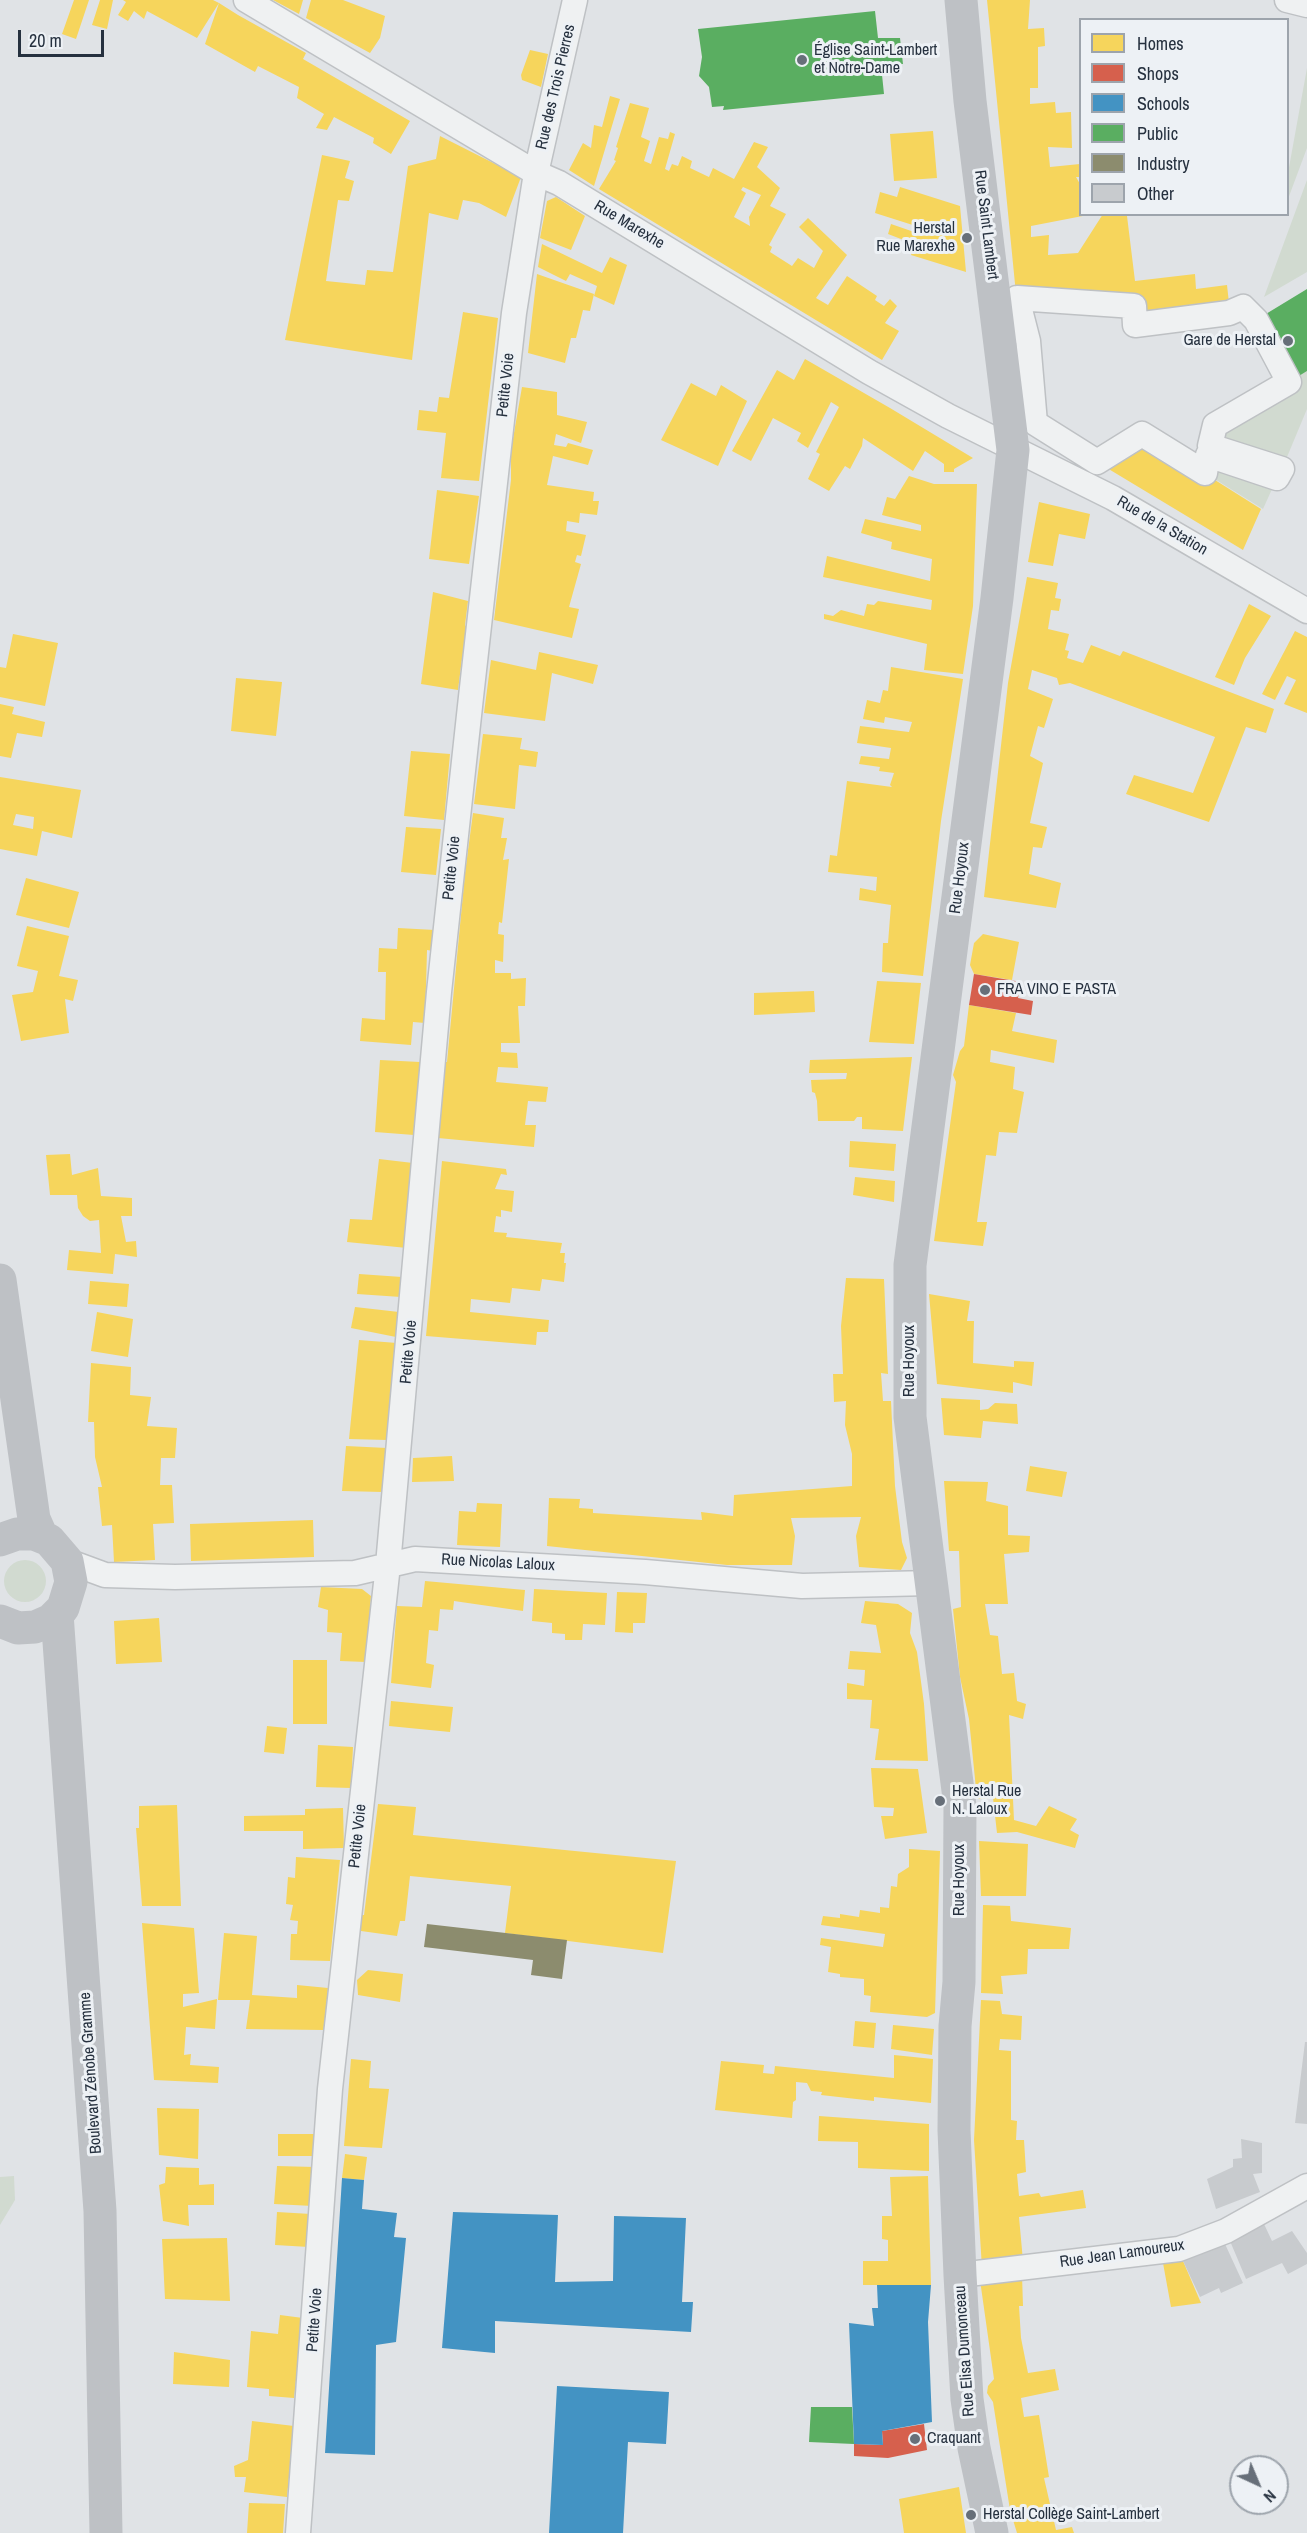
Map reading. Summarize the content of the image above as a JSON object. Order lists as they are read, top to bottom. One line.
{"streets":{"street":["Rue des Trois Pierres","Rue Marexhe","Rue Saint Lambert","Petite Voie","Rue de la Station","Rue Hoyoux","Rue Nicolas Laloux","Boulevard Zénobe Gramme","Rue Jean Lamoureux","Rue Elisa Dumonceau"]},"crossings":[["Rue des Trois Pierres","Rue Marexhe"],["Rue des Trois Pierres","Petite Voie"],["Rue Marexhe","Rue Saint Lambert"],["Rue Marexhe","Petite Voie"],["Rue Marexhe","Rue de la Station"],["Rue Marexhe","Rue Hoyoux"],["Rue Saint Lambert","Rue de la Station"],["Rue Saint Lambert","Rue Hoyoux"],["Petite Voie","Rue Nicolas Laloux"],["Rue de la Station","Rue Hoyoux"],["Rue Hoyoux","Rue Nicolas Laloux"],["Rue Hoyoux","Rue Jean Lamoureux"],["Rue Hoyoux","Rue Elisa Dumonceau"],["Rue Jean Lamoureux","Rue Elisa Dumonceau"]],"places":["Église Saint-Lambert et Notre-Dame","Herstal Rue Marexhe","Gare de Herstal","FRA VINO E PASTA","Herstal Rue N. Laloux","Craquant","Herstal Collège Saint-Lambert"],"legend":["Homes","Shops","Schools","Public","Industry","Other"],"scale_bar":"20 m","north":"bottom right"}
